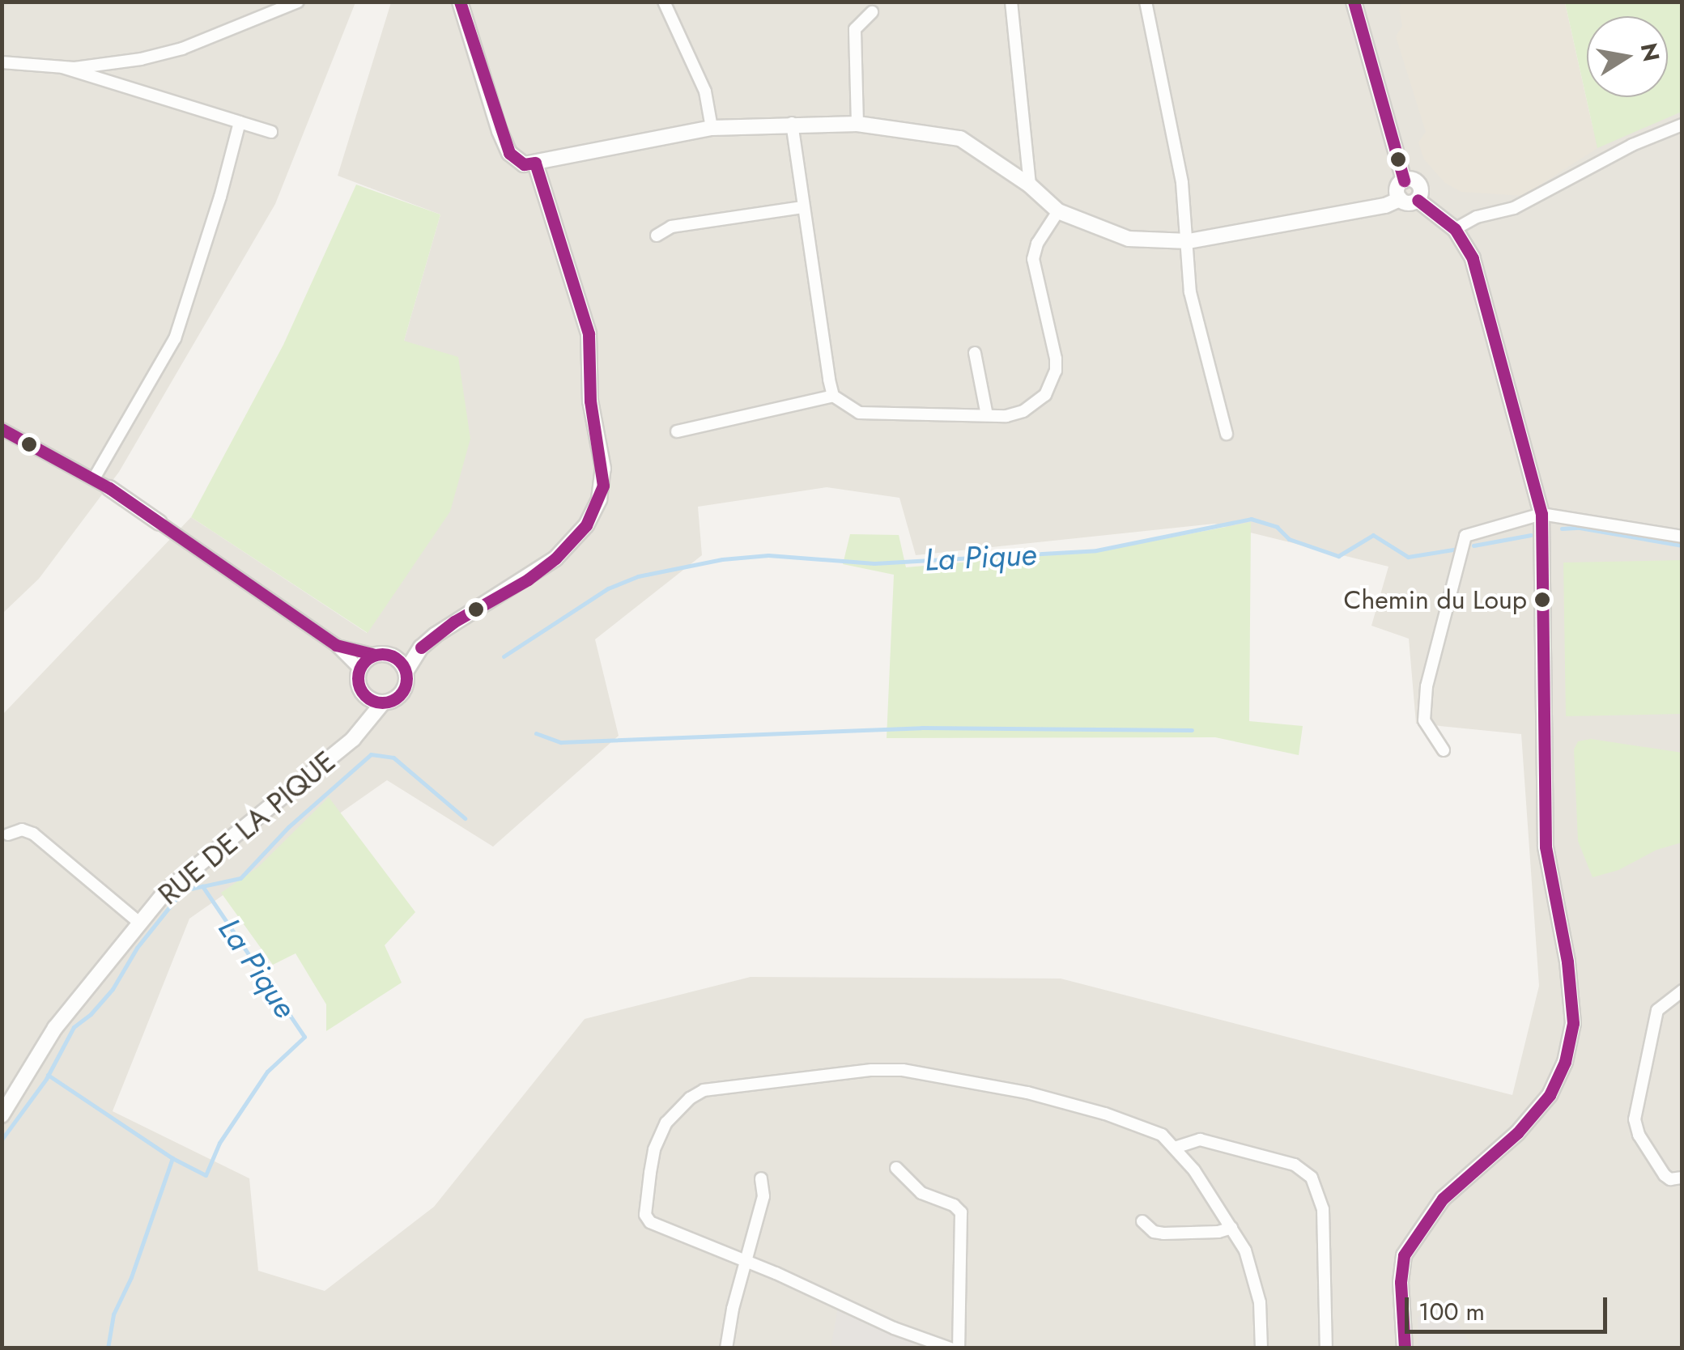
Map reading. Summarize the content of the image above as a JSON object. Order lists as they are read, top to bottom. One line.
{"streets":{"street":["RUE DE LA PIQUE"]},"water":["La Pique"],"places":["Chemin du Loup"],"scale_bar":"100 m","north":"right"}
